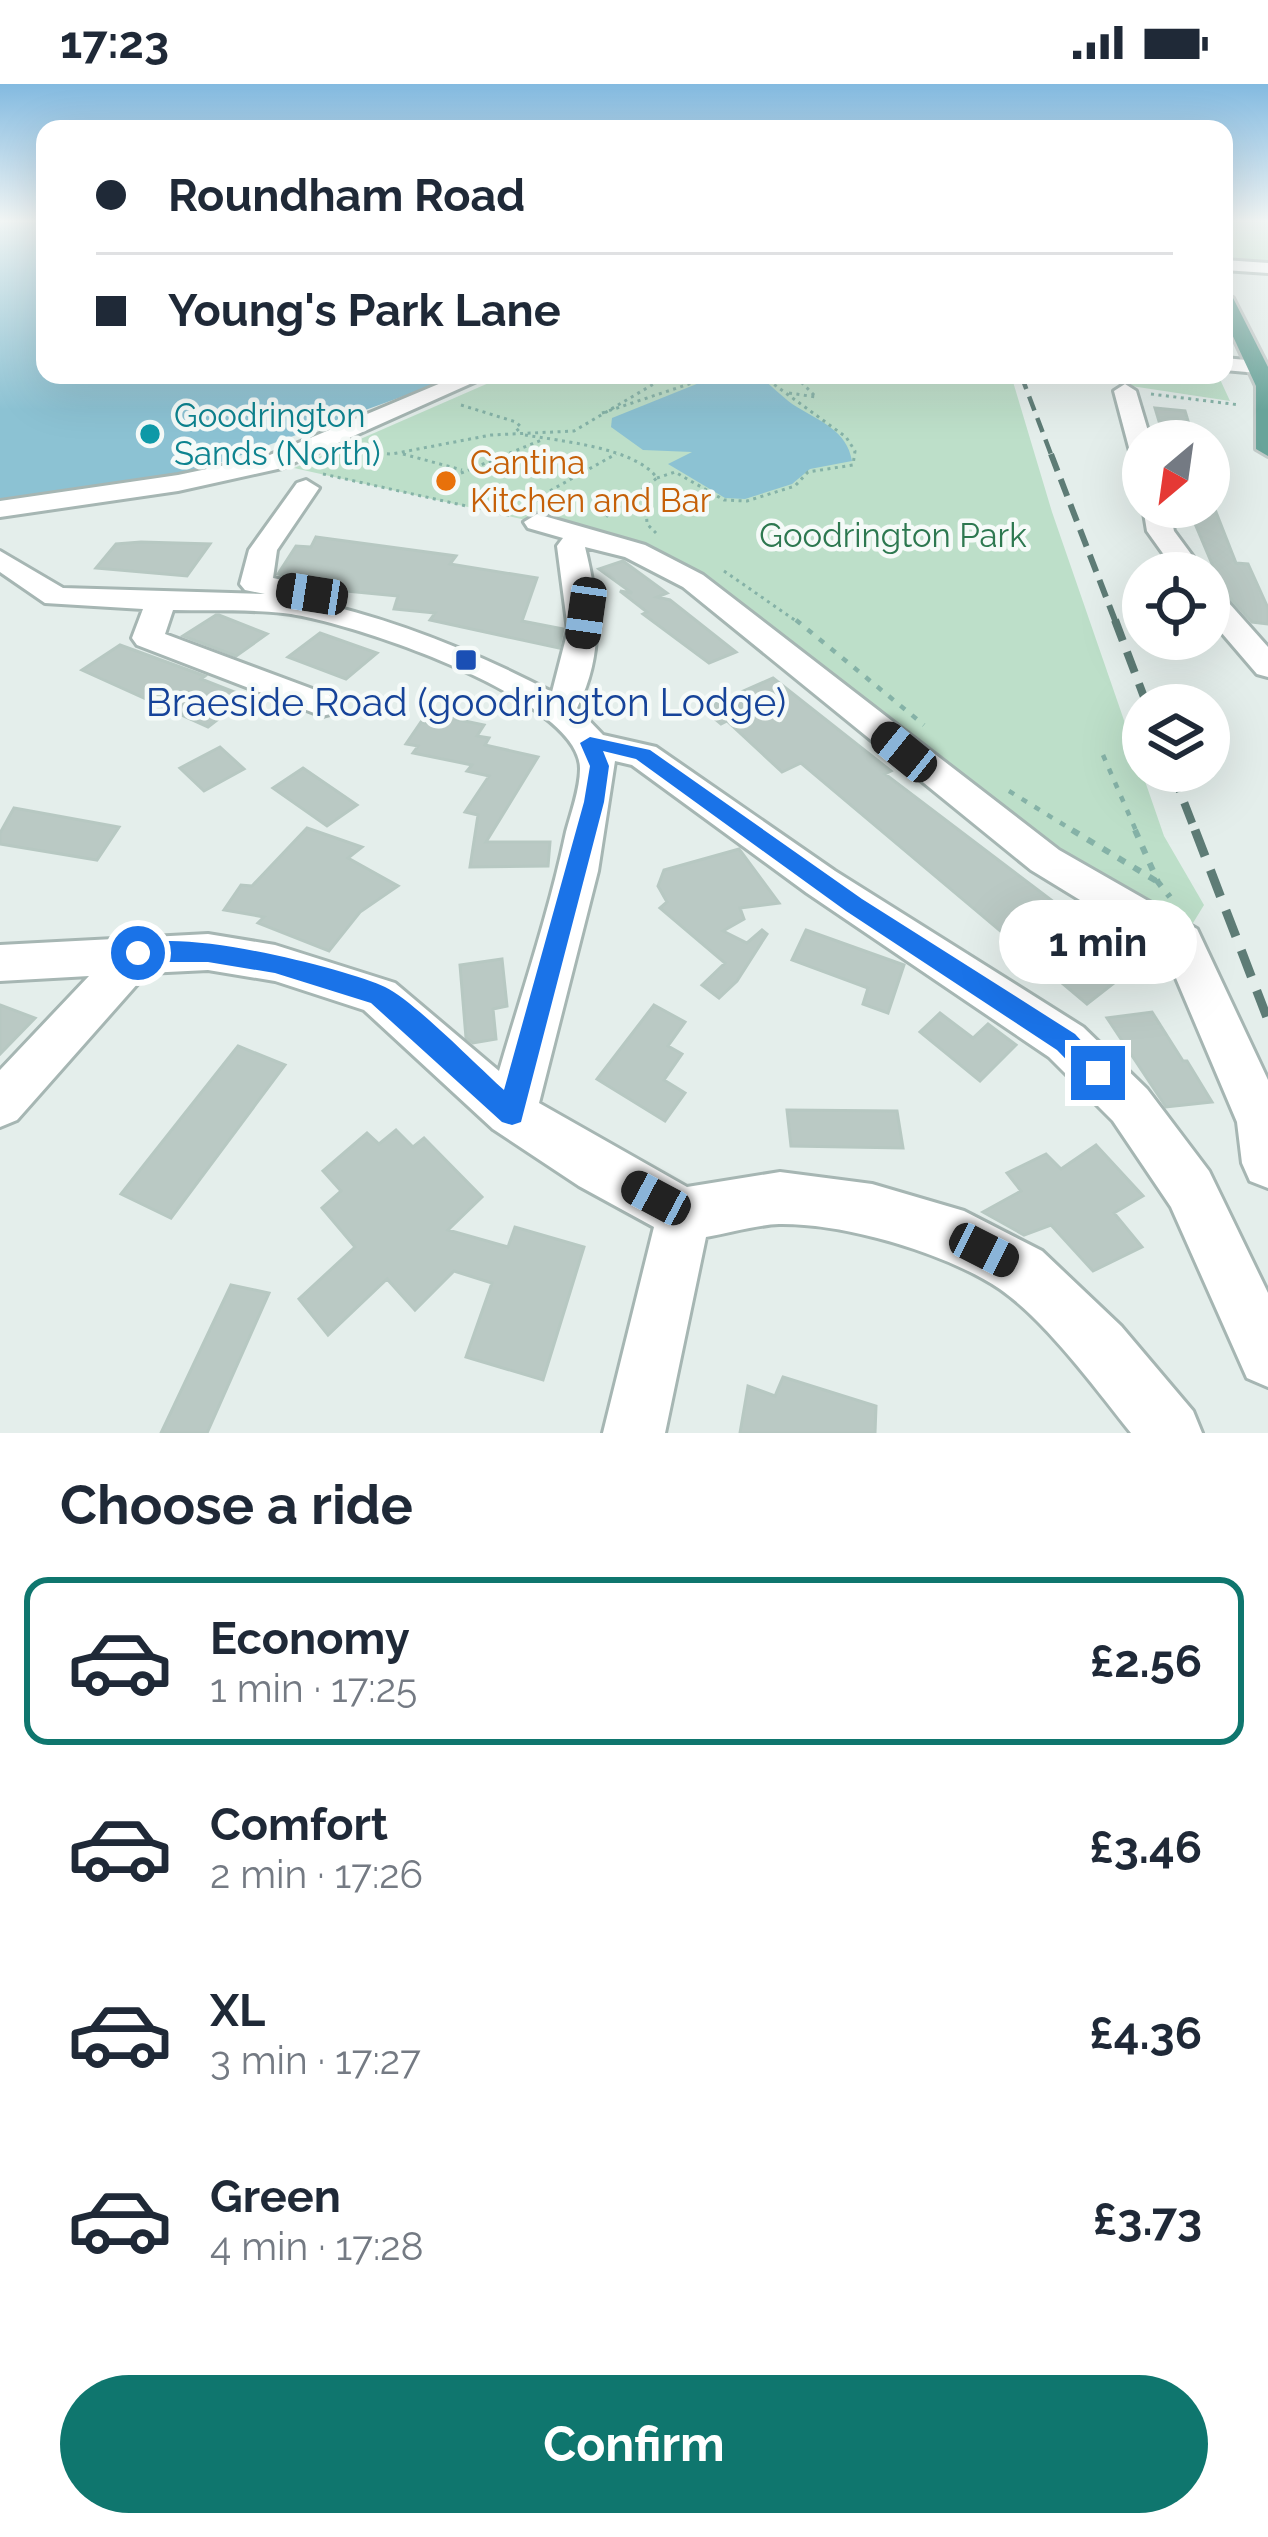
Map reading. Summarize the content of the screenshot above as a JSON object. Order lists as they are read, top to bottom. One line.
{"parks":["Goodrington Park"],"places":{"other":["Goodrington Sands (North)","Cantina Kitchen and Bar"],"transit":["Braeside Road (goodrington Lodge)"]},"north":"bottom left","page":{"status":"17:23","banner":["Roundham Road","Young's Park Lane"],"bubble":"1 min","heading":"Choose a ride","list":[{"name":"Economy","note":"1 min · 17:25","value":"£2.56"},{"name":"Comfort","note":"2 min · 17:26","value":"£3.46"},{"name":"XL","note":"3 min · 17:27","value":"£4.36"},{"name":"Green","note":"4 min · 17:28","value":"£3.73"}],"buttons":"Confirm"}}
